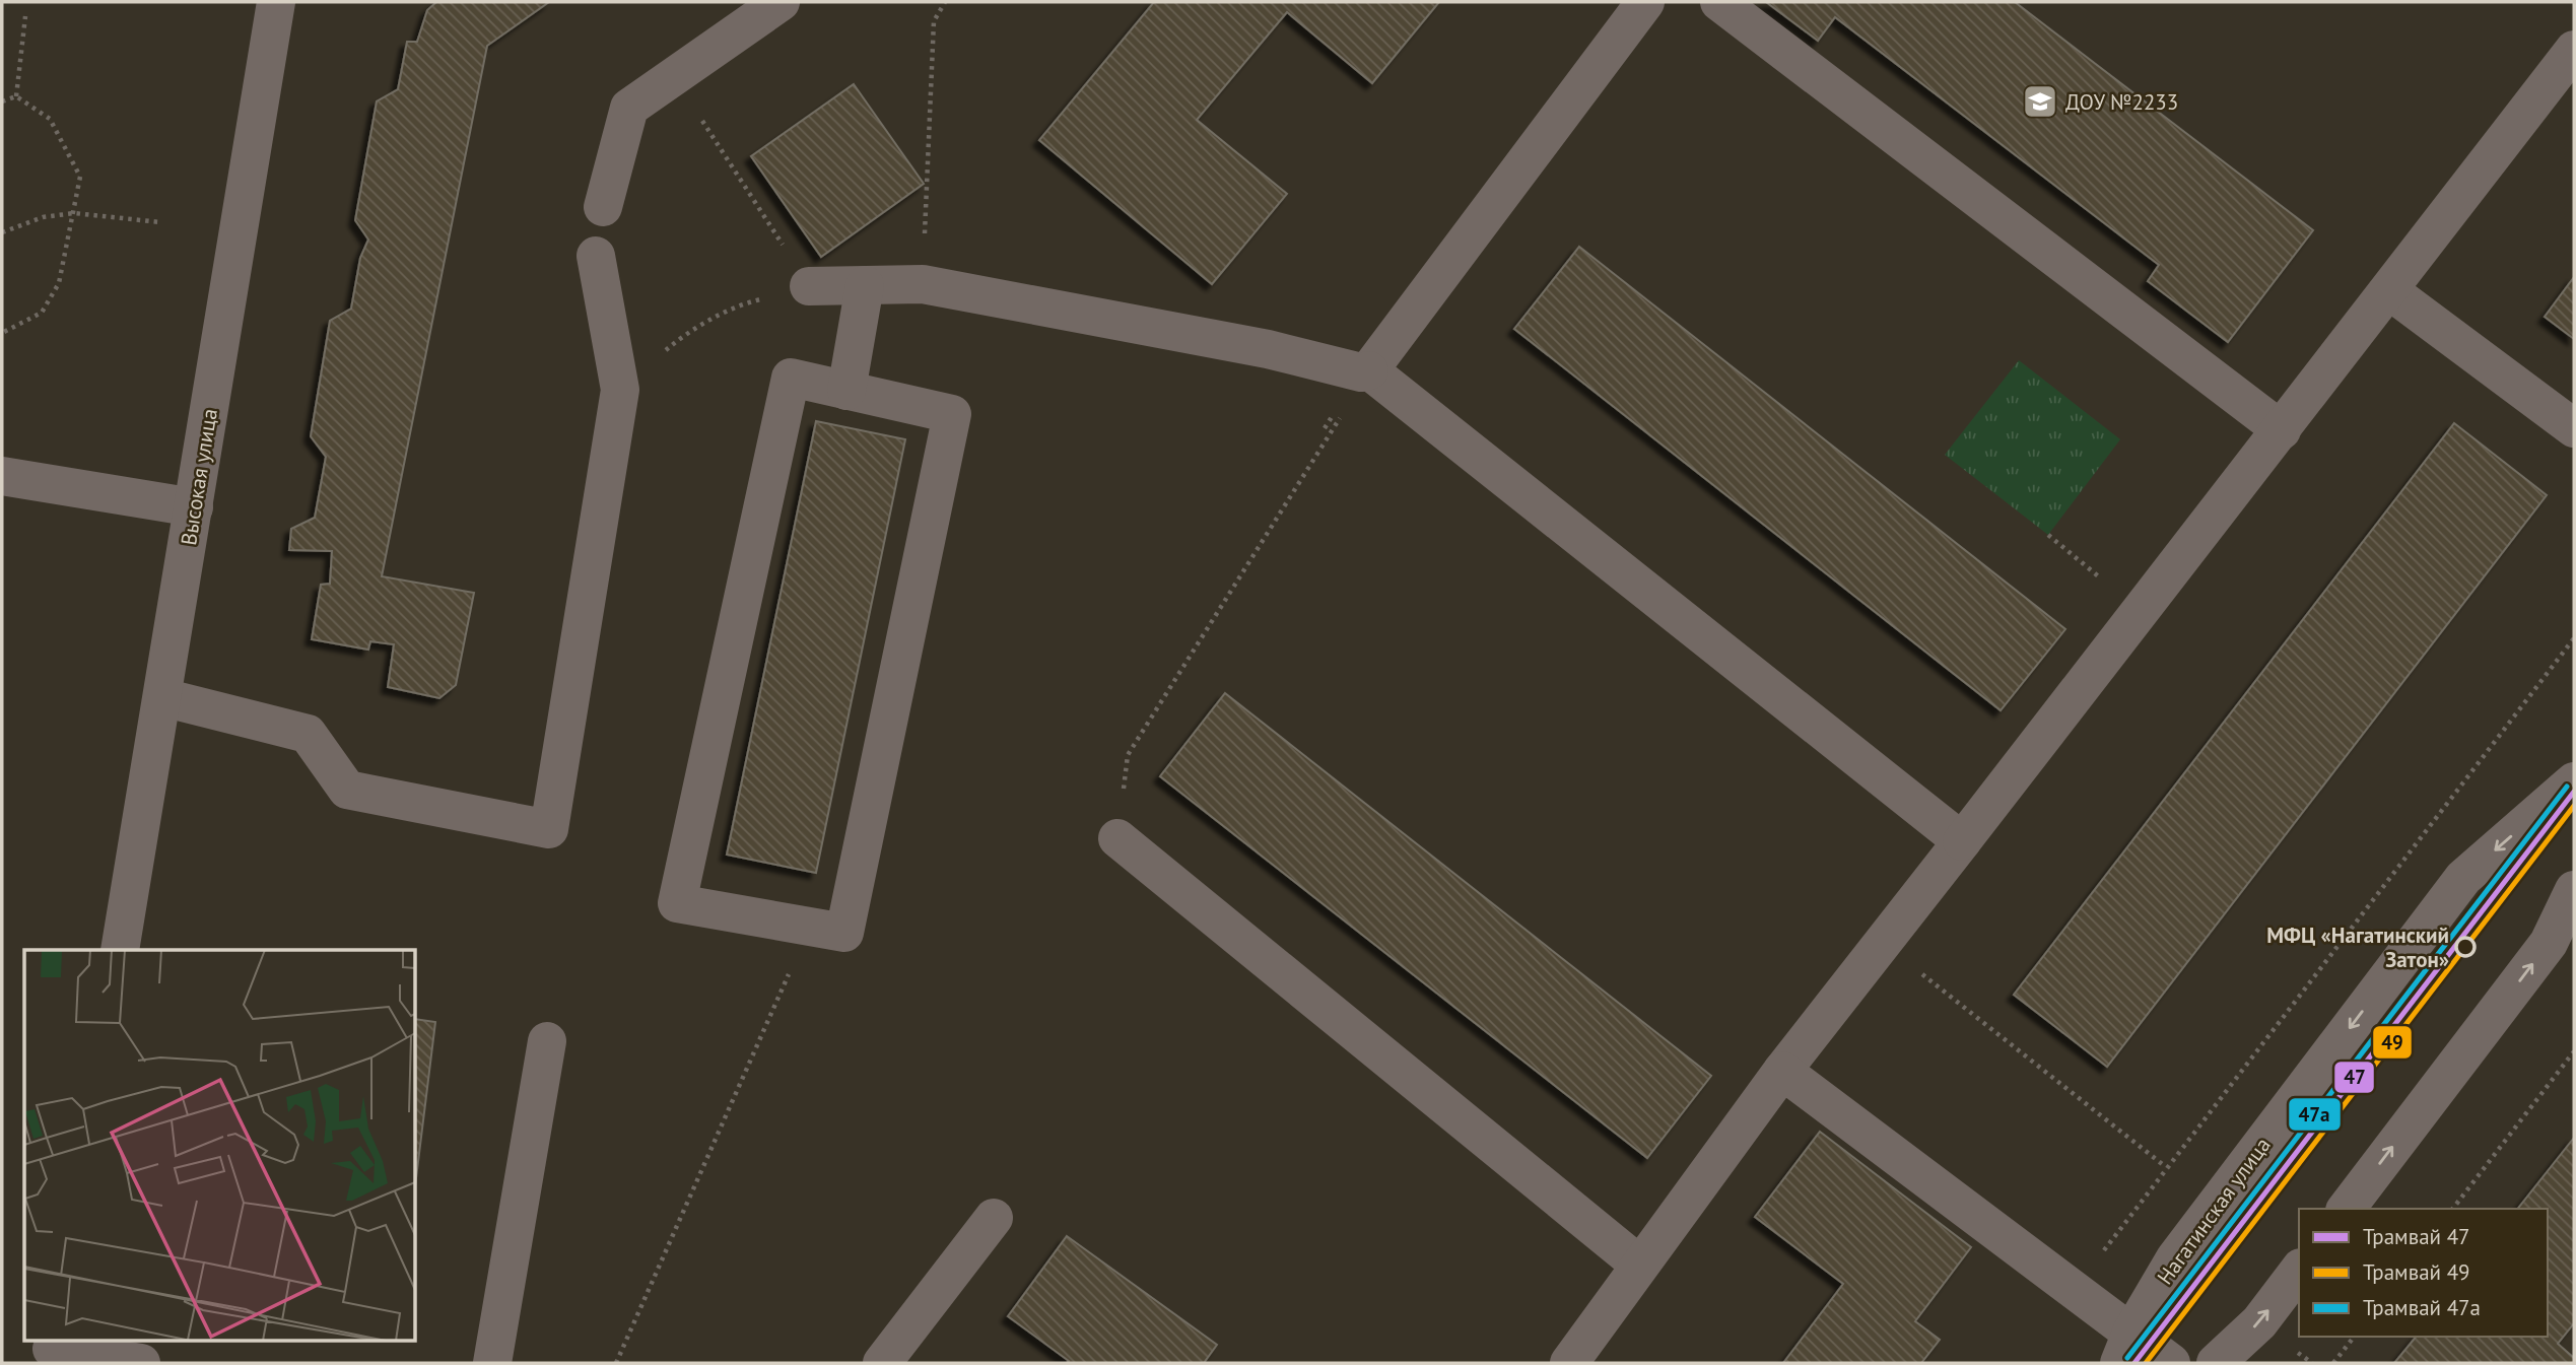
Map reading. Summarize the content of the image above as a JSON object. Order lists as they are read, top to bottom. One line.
{"streets":{"street":["Высокая улица","Нагатинская улица"]},"places":{"school or university":["ДОУ №2233"],"other":["МФЦ «Нагатинский Затон»"]},"lines":["tram line 47а","tram line 47","tram line 49"],"legend":["Трамвай 47","Трамвай 49","Трамвай 47а"]}
